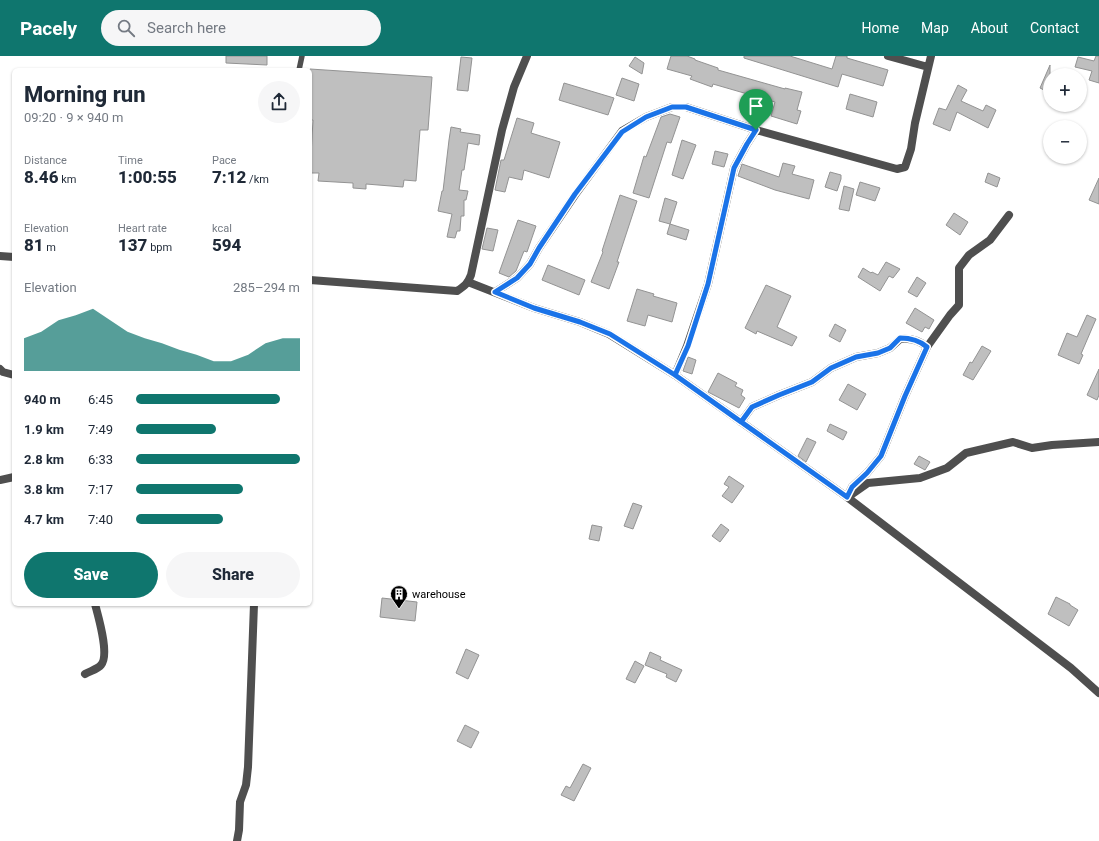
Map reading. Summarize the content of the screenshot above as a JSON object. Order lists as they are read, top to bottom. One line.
{"places":{"building":["warehouse"]},"page":{"header":"Pacely","search":"Search here","nav":["Home","Map","About","Contact"],"map_buttons":["+","−"],"heading":["Morning run","09:20 · 9 × 940 m"],"stats":[["Distance","8.46 km"],["Time","1:00:55"],["Pace","7:12 /km"],["Elevation","81 m"],["Heart rate","137 bpm"],["kcal","594"]],"chart":["Elevation","285–294 m"],"list":[{"name":"940 m","note":"6:45"},{"name":"1.9 km","note":"7:49"},{"name":"2.8 km","note":"6:33"},{"name":"3.8 km","note":"7:17"},{"name":"4.7 km","note":"7:40"}],"buttons":["Save","Share"]}}
